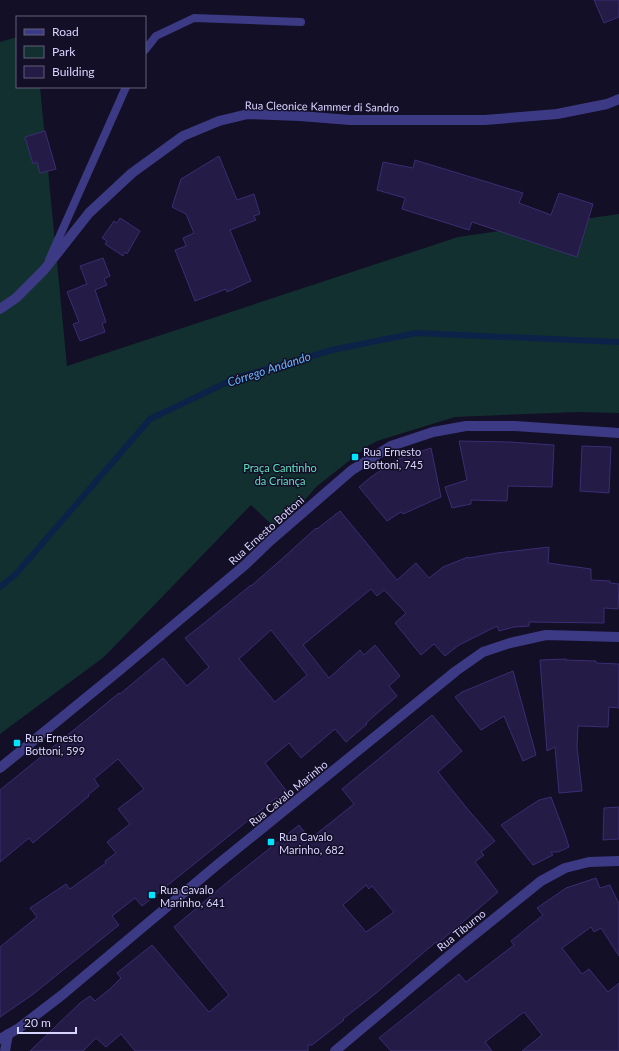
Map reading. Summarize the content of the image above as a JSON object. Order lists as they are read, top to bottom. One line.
{"streets":{"street":["Rua Cleonice Kammer di Sandro","Rua Ernesto Bottoni","Rua Cavalo Marinho","Rua Tiburno"]},"water":["Córrego Andando"],"parks":["Praça Cantinho da Criança"],"places":{"transit":["Rua Ernesto Bottoni, 745","Rua Ernesto Bottoni, 599","Rua Cavalo Marinho, 682","Rua Cavalo Marinho, 641"]},"legend":["Road","Park","Building"],"scale_bar":"20 m"}
